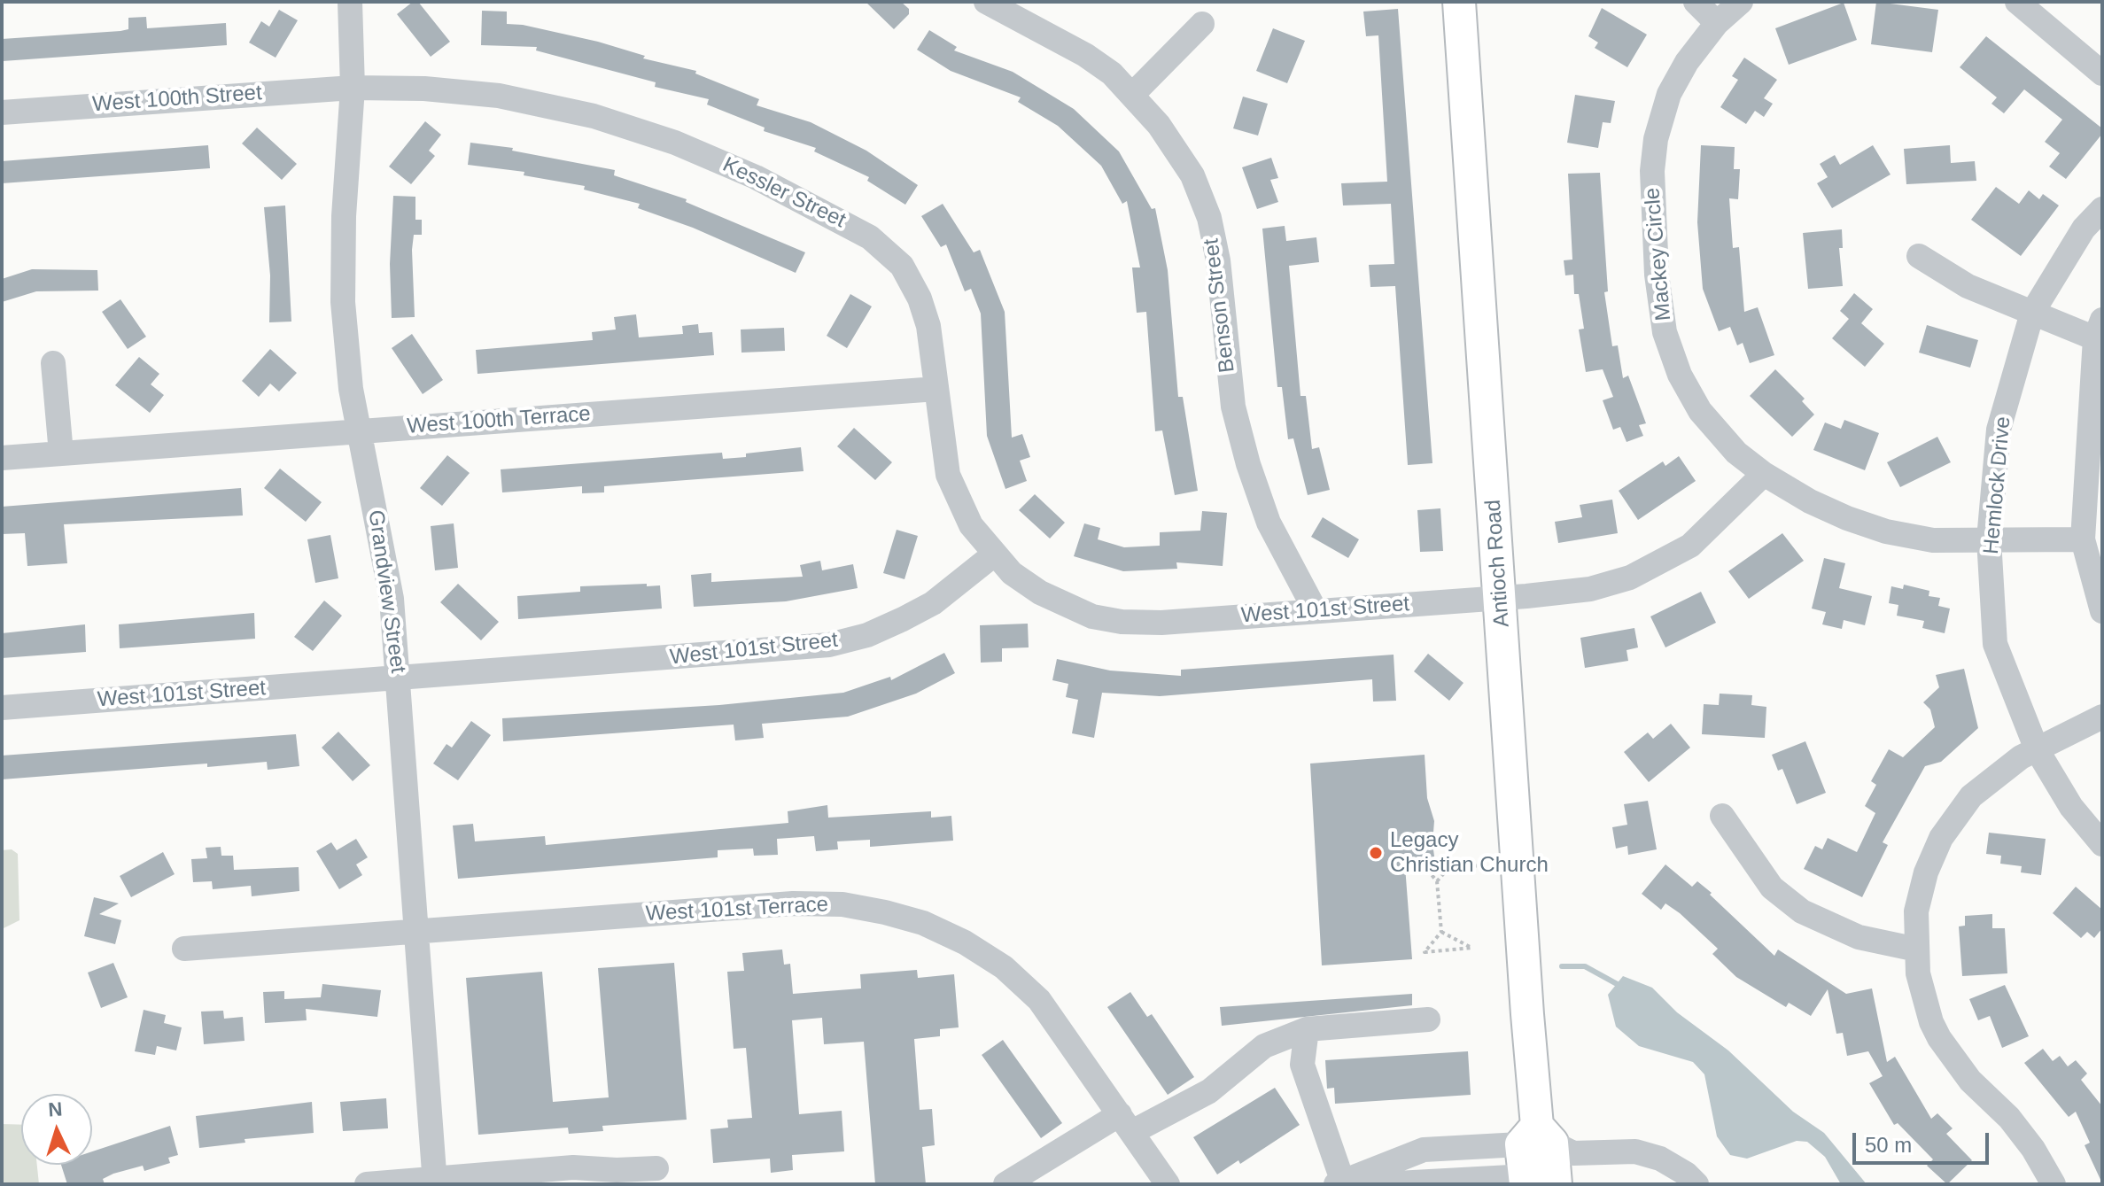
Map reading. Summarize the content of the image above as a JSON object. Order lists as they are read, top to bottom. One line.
{"streets":{"main road":["Antioch Road"],"street":["West 100th Street","Kessler Street","Mackey Circle","Benson Street","West 100th Terrace","Hemlock Drive","Grandview Street","West 101st Street","West 101st Terrace"]},"crossings":[["West 100th Street","Kessler Street"],["West 100th Street","Grandview Street"],["Kessler Street","West 100th Terrace"],["Kessler Street","Grandview Street"],["Kessler Street","West 101st Street"],["Mackey Circle","Hemlock Drive"],["Mackey Circle","West 101st Street"],["Benson Street","West 101st Street"],["West 100th Terrace","Grandview Street"],["Antioch Road","West 101st Street"],["Grandview Street","West 101st Street"],["Grandview Street","West 101st Terrace"]],"places":["Legacy Christian Church"],"scale_bar":"50 m","north":"top"}
